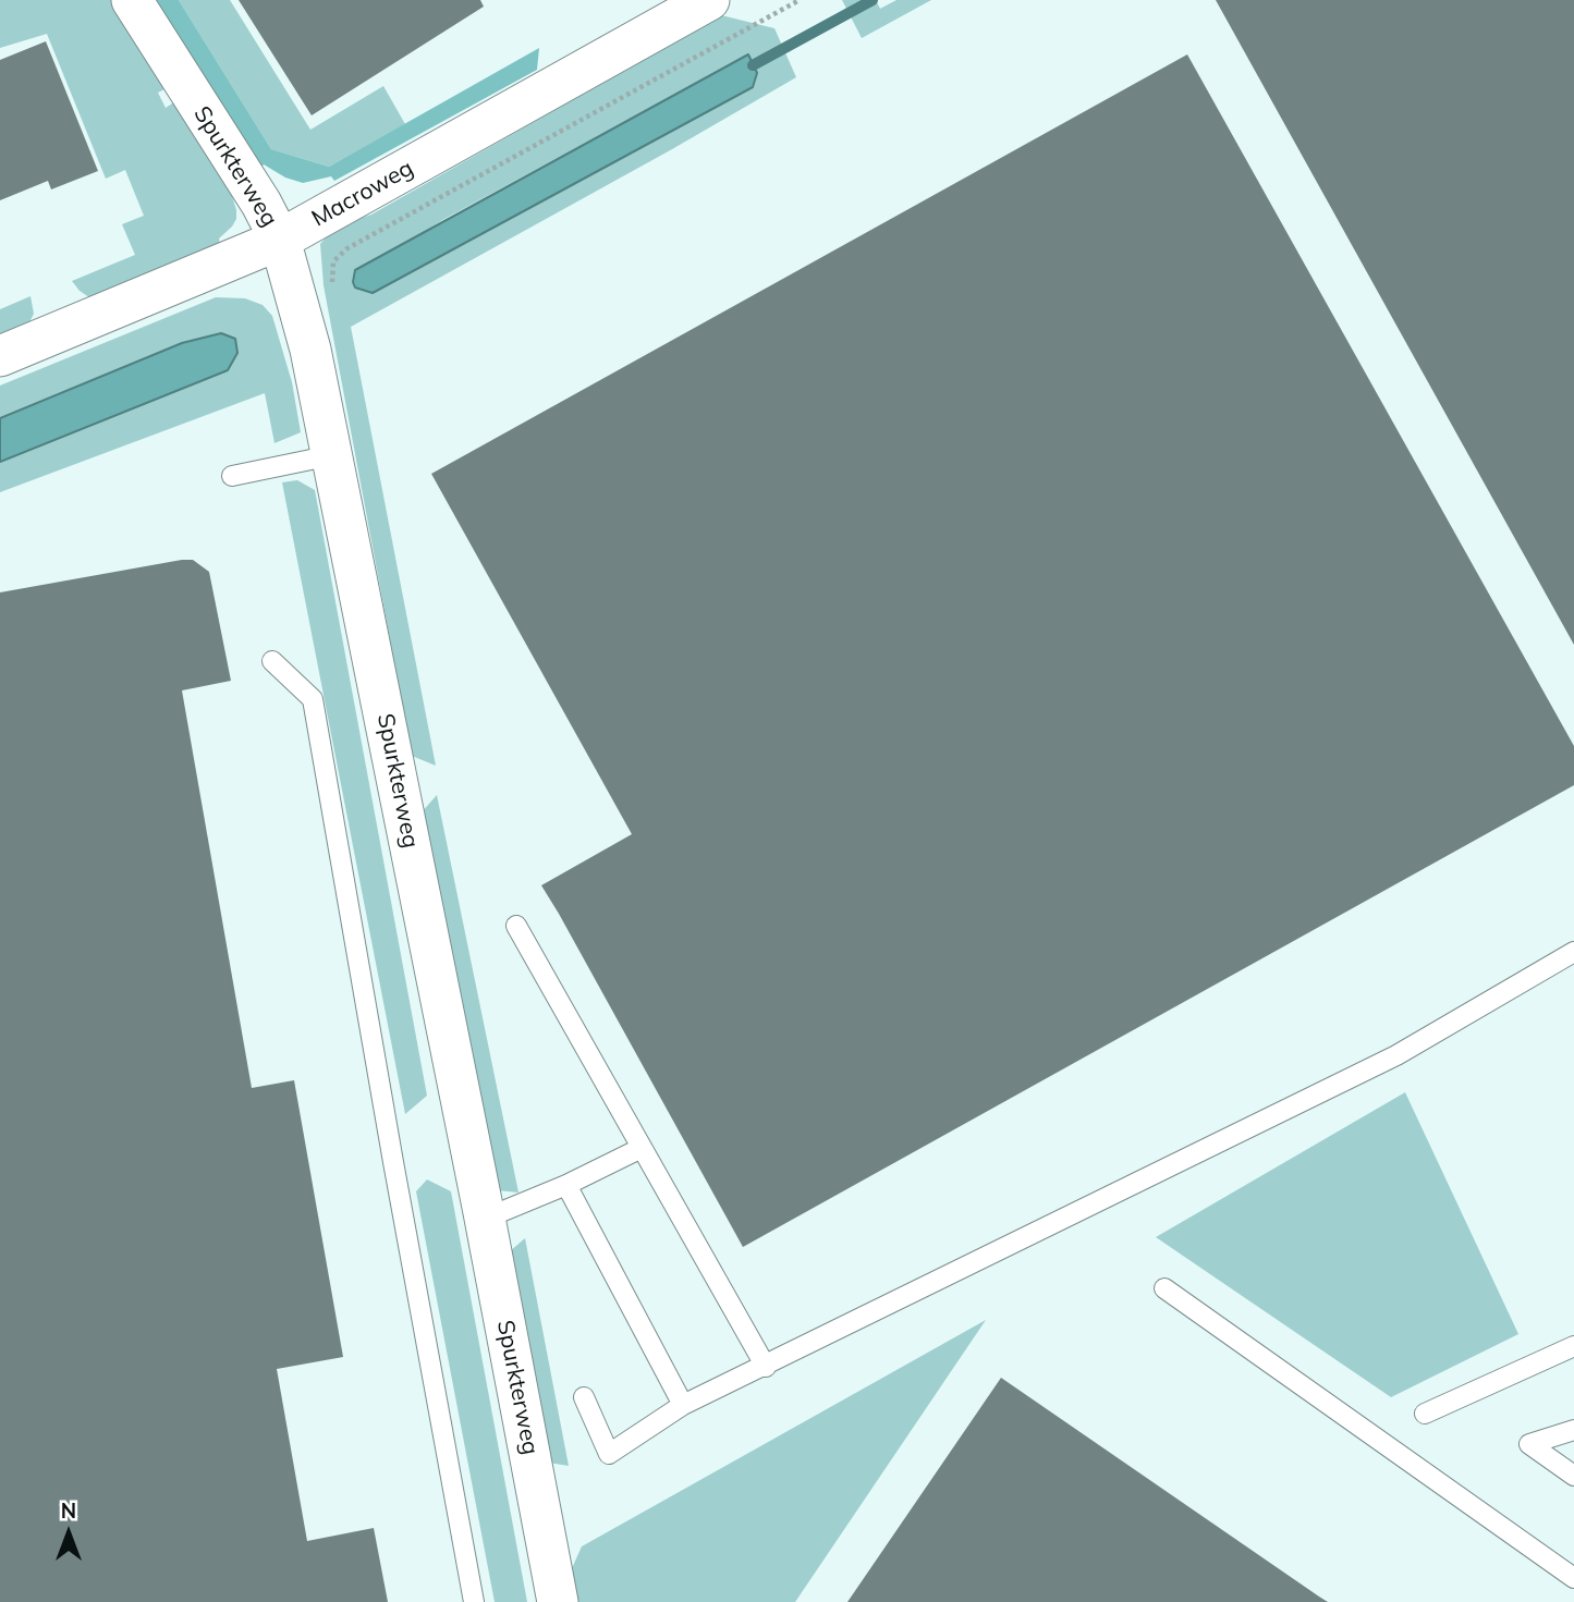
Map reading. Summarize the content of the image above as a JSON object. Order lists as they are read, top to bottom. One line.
{"streets":{"street":["Spurkterweg","Macroweg"]},"crossings":[["Spurkterweg","Macroweg"]],"north":"top"}
